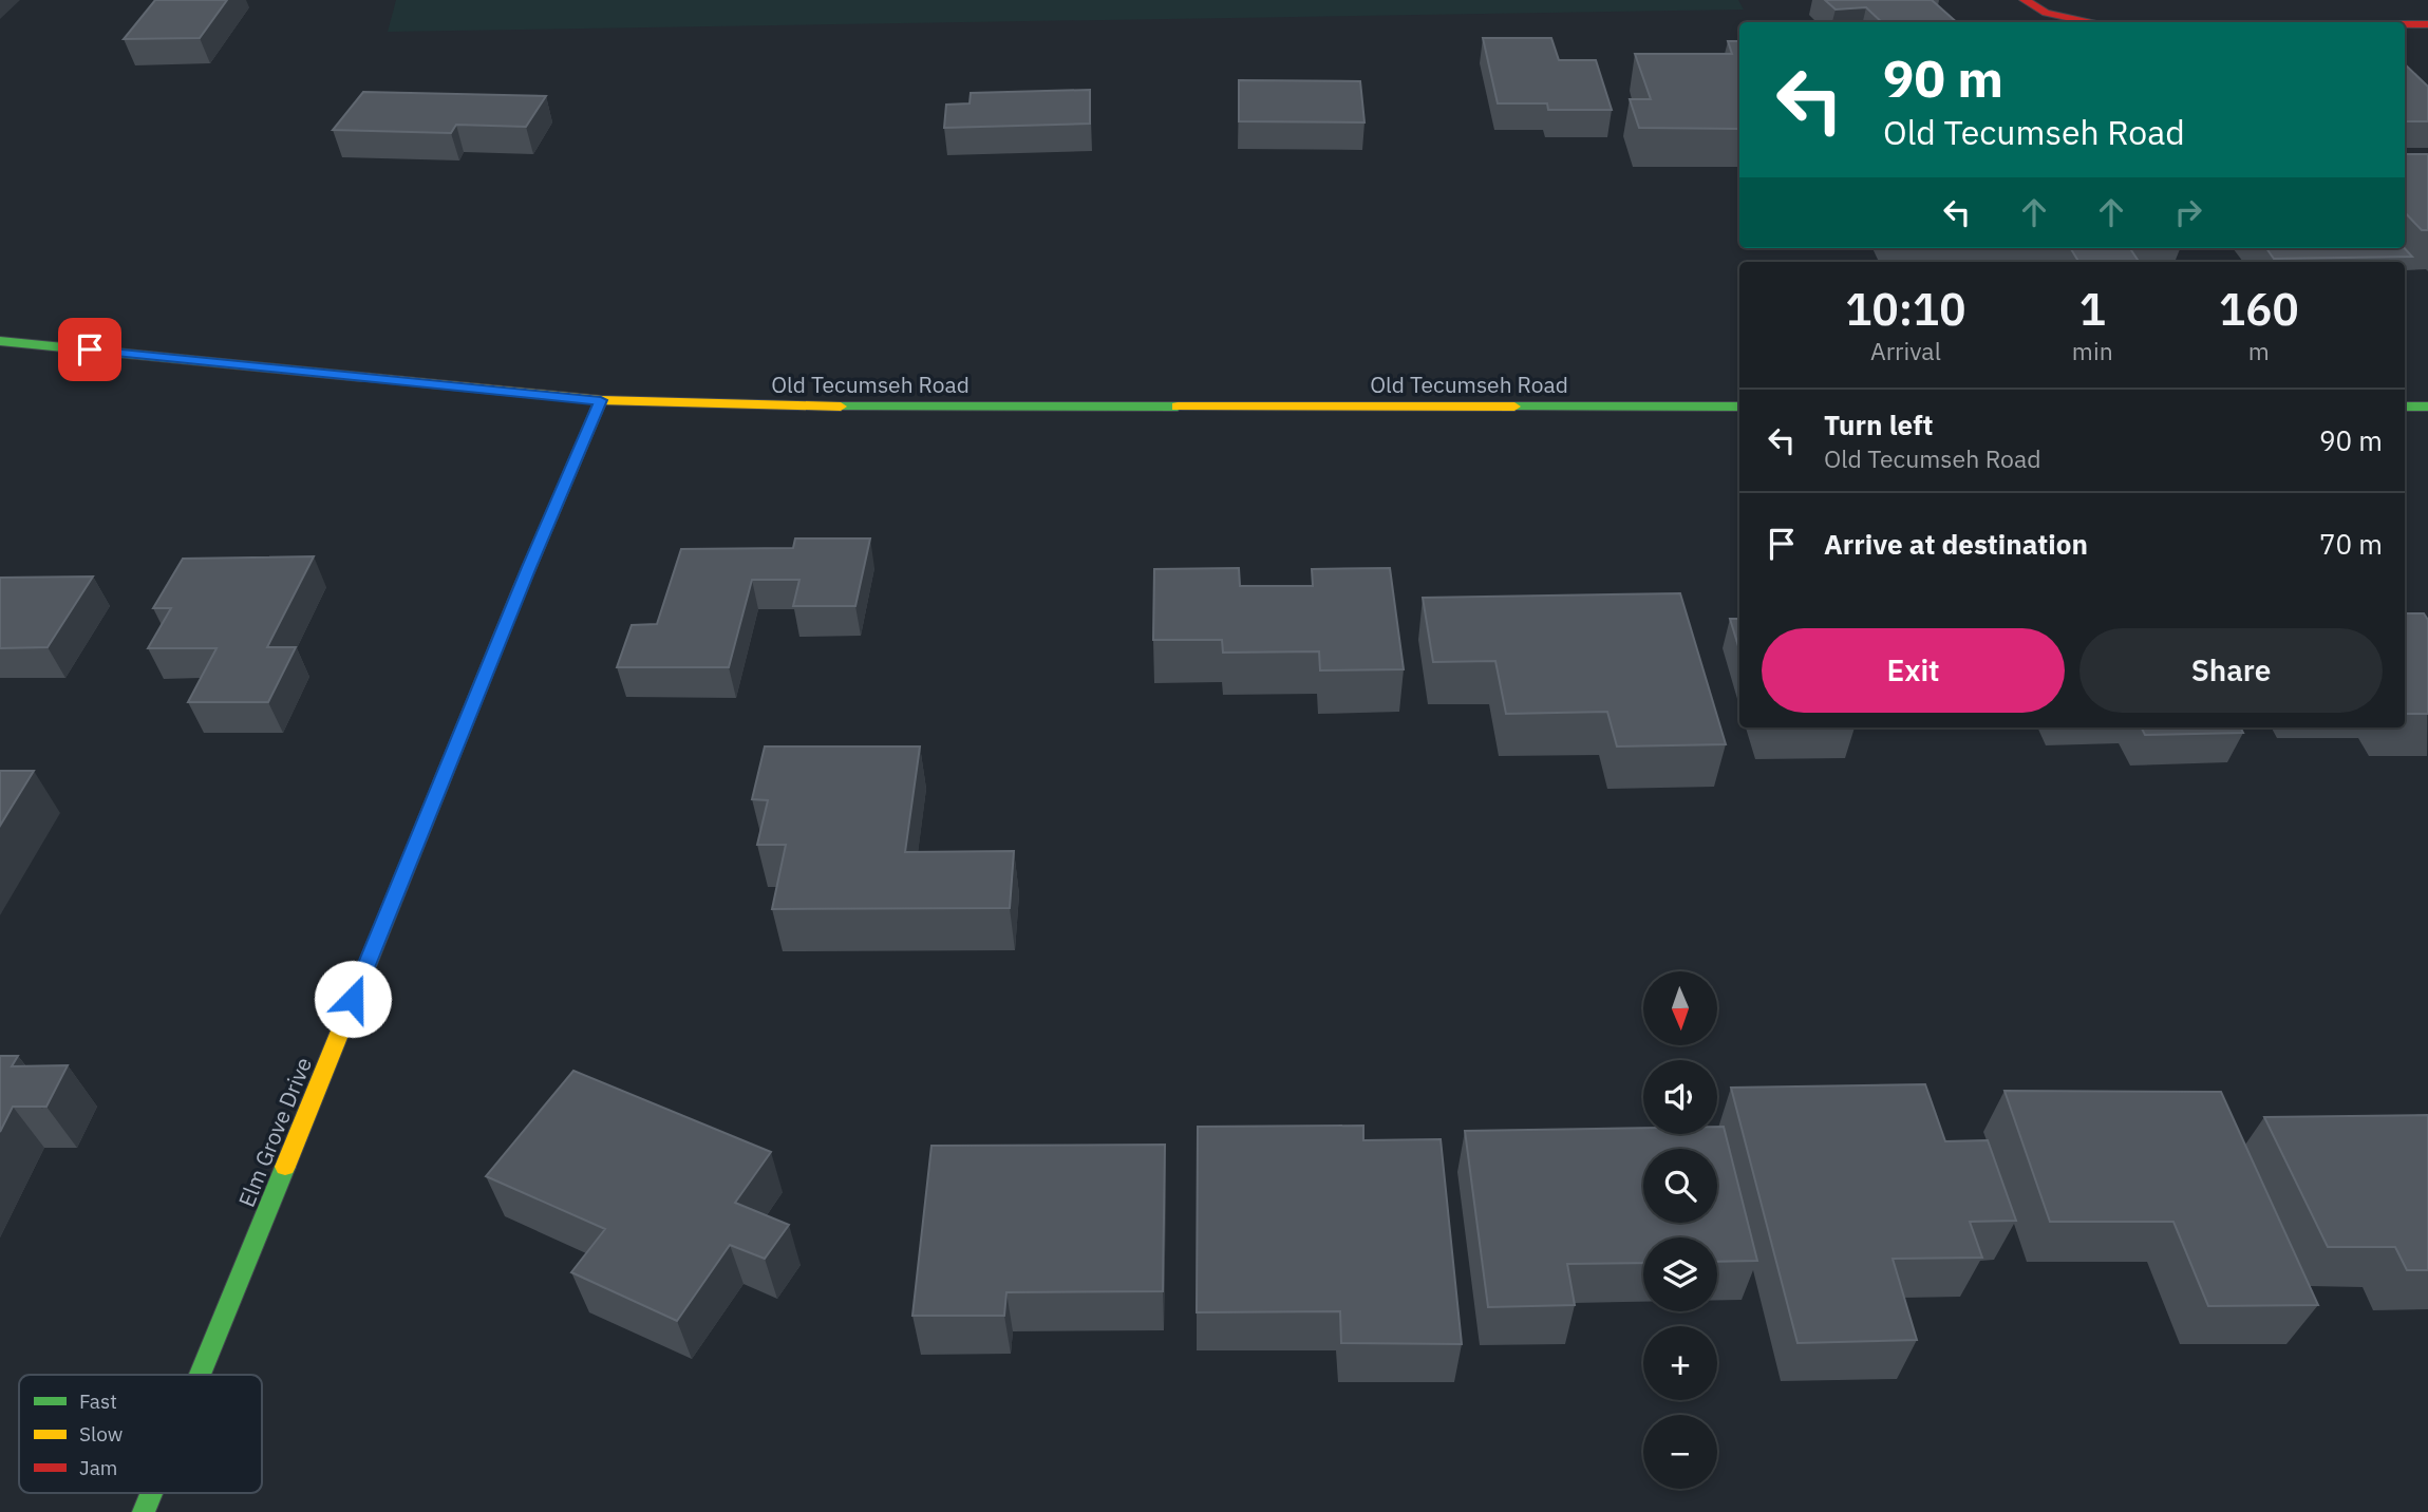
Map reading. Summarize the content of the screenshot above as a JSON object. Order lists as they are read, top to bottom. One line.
{"streets":{"main road":["Old Tecumseh Road","Elm Grove Drive"]},"crossings":[["Old Tecumseh Road","Elm Grove Drive"]],"legend":["Fast","Slow","Jam"],"north":"bottom","page":{"turn":["90 m","Old Tecumseh Road"],"eta":["10:10","Arrival","1","min","160","m"],"list":[{"name":"Turn left","note":"Old Tecumseh Road","value":"90 m"},{"name":"Arrive at destination","value":"70 m"}],"buttons":["Exit","Share"],"map_buttons":["+","−"]}}
